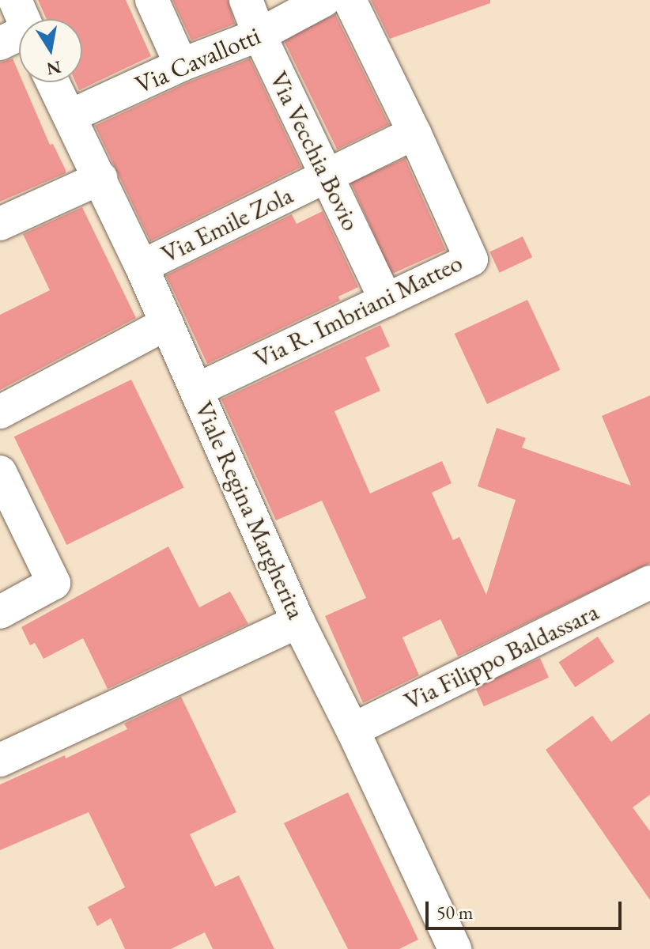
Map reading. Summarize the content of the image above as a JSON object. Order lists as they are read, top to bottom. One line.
{"streets":{"street":["Via Cavallotti","Via Vecchia Bovio","Via Emile Zola","Via R. Imbriani Matteo","Viale Regina Margherita","Via Filippo Baldassara"]},"crossings":[["Via Cavallotti","Via Vecchia Bovio"],["Via Cavallotti","Viale Regina Margherita"],["Via Vecchia Bovio","Via Emile Zola"],["Via Vecchia Bovio","Via R. Imbriani Matteo"],["Via Emile Zola","Via R. Imbriani Matteo"],["Via Emile Zola","Viale Regina Margherita"],["Via R. Imbriani Matteo","Viale Regina Margherita"],["Viale Regina Margherita","Via Filippo Baldassara"]],"scale_bar":"50 m","north":"bottom"}
